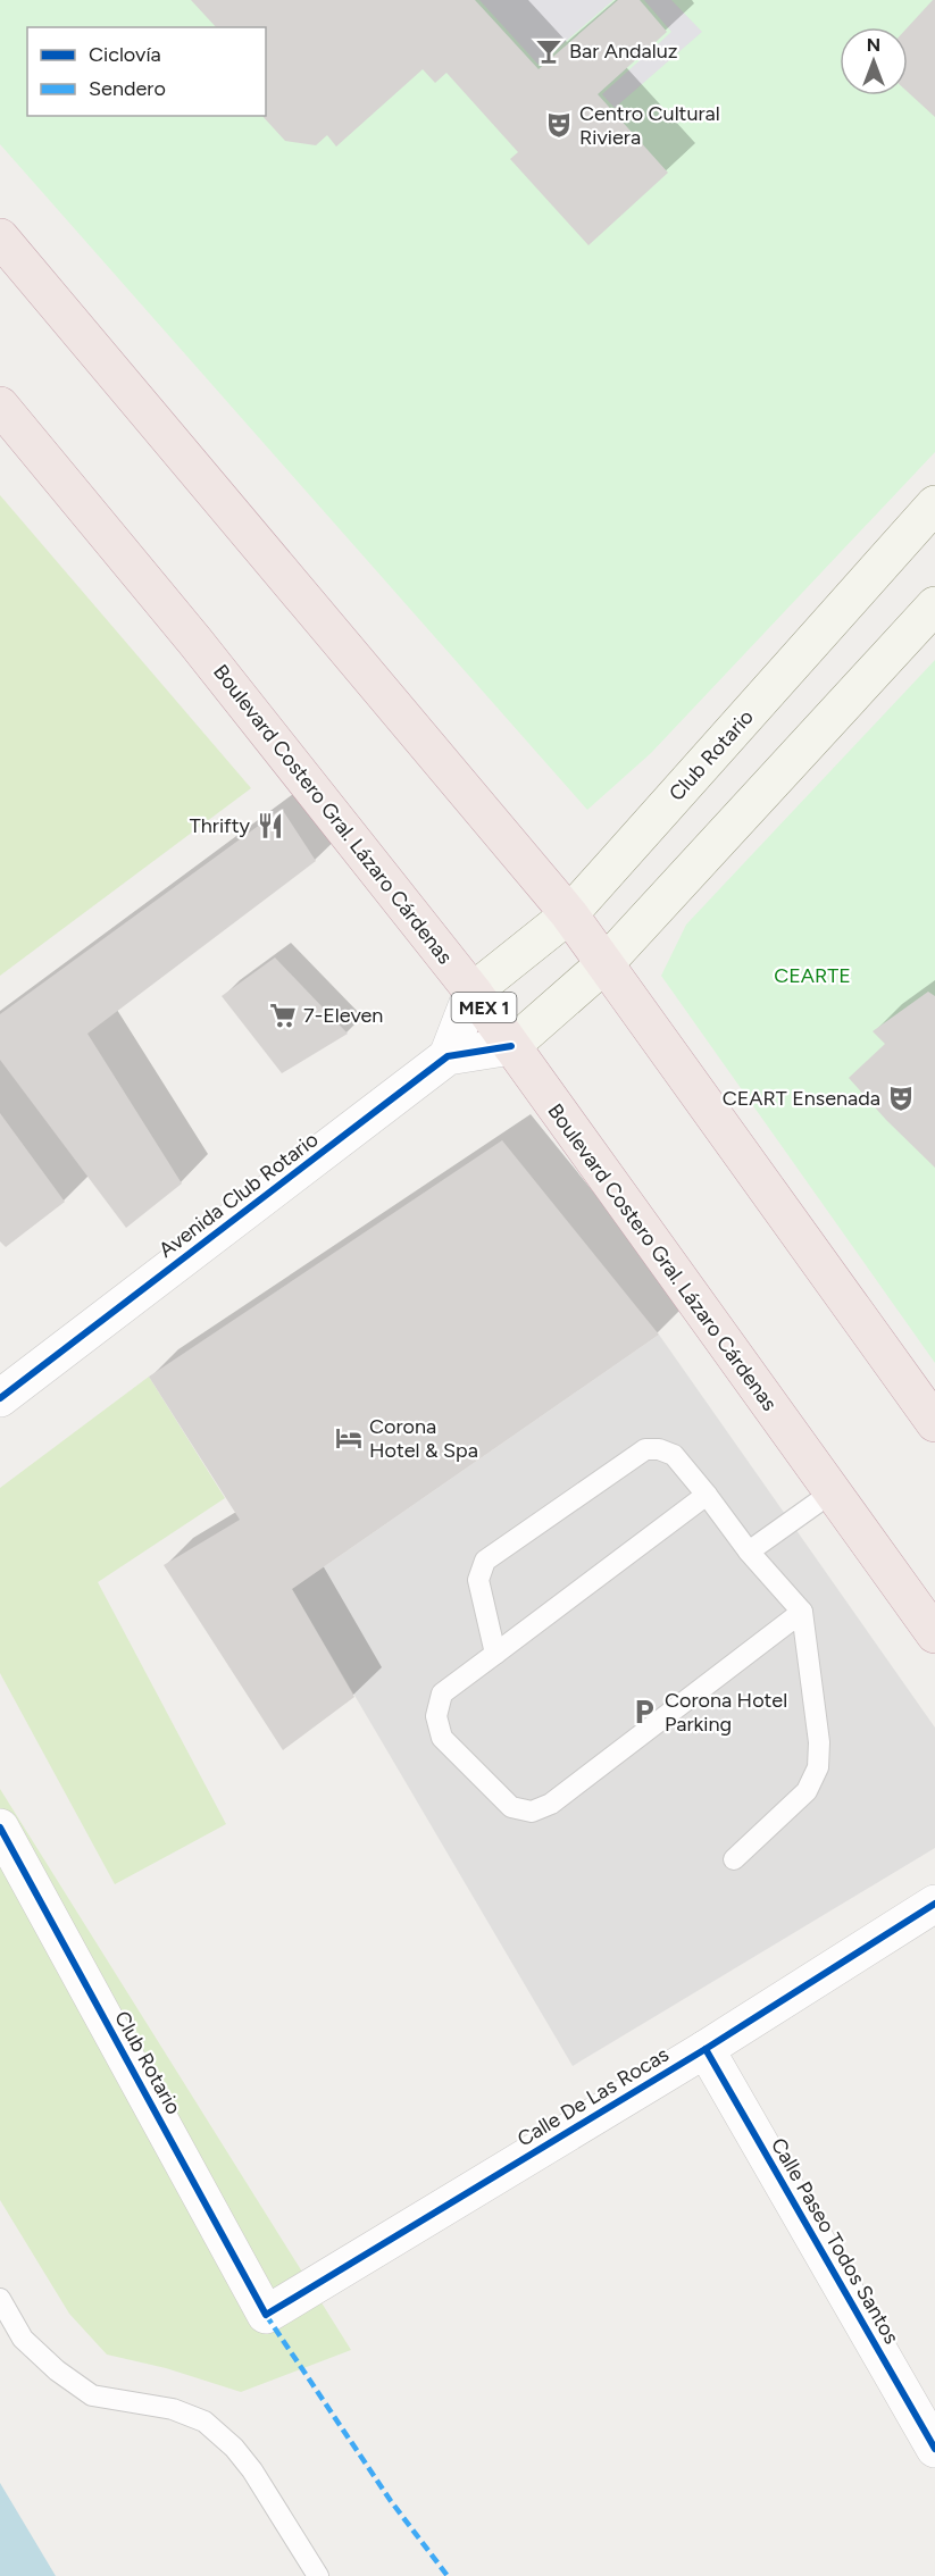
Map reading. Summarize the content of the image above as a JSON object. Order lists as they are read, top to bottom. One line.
{"streets":{"highway":["Boulevard Costero Gral. Lázaro Cárdenas","MEX 1"],"main road":["Club Rotario"],"street":["Avenida Club Rotario","Calle De Las Rocas","Calle Paseo Todos Santos"]},"crossings":[["Club Rotario","Boulevard Costero Gral. Lázaro Cárdenas"],["Club Rotario","Calle De Las Rocas"],["Boulevard Costero Gral. Lázaro Cárdenas","Avenida Club Rotario"],["Calle De Las Rocas","Calle Paseo Todos Santos"]],"parks":["CEARTE"],"places":{"bar":["Bar Andaluz"],"theatre":["Centro Cultural Riviera","CEART Ensenada"],"restaurant":["Thrifty"],"supermarket":["7-Eleven"],"hotel":["Corona Hotel & Spa"],"parking":["Corona Hotel Parking"]},"legend":["Ciclovía","Sendero"],"north":"top"}
